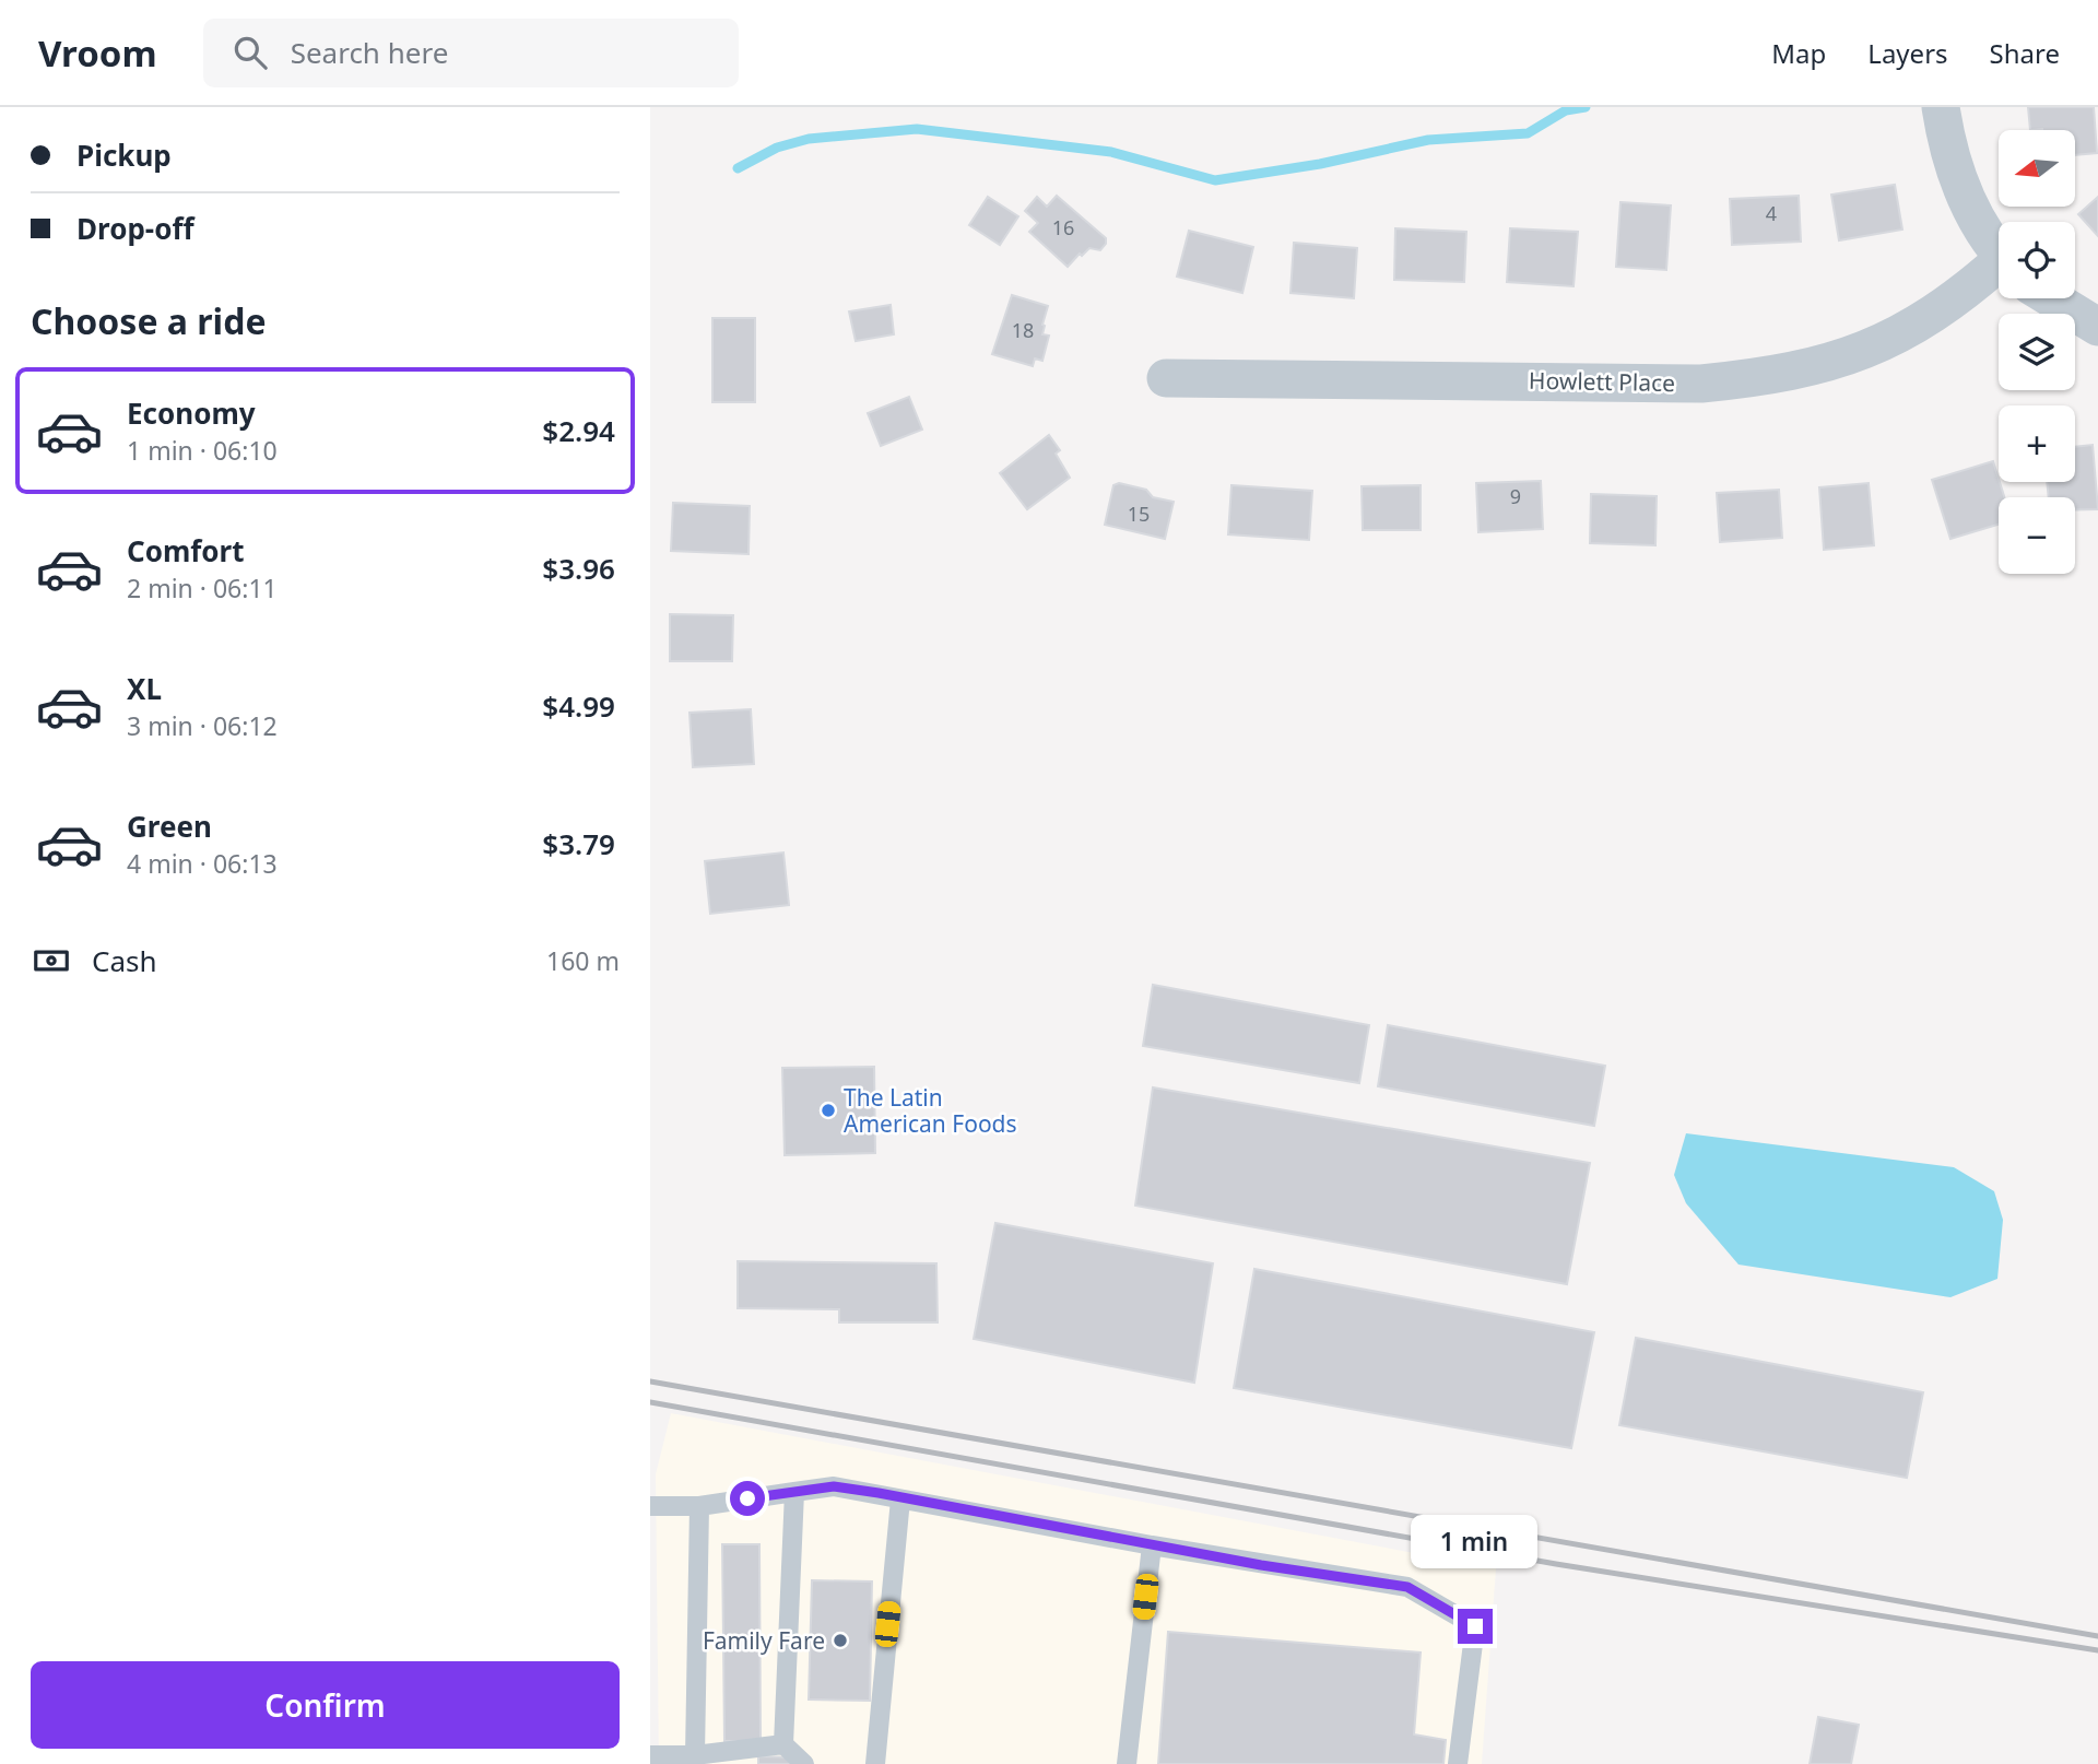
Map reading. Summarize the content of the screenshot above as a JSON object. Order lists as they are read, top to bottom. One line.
{"streets":{"street":["Howlett Place"]},"places":["The Latin American Foods","Family Fare"],"house_numbers":["4","16","18","9","15"],"north":"left","page":{"header":"Vroom","search":"Search here","nav":["Map","Layers","Share"],"banner":["Pickup","Drop-off"],"map_buttons":["+","−"],"heading":"Choose a ride","list":[{"name":"Economy","note":"1 min · 06:10","value":"$2.94"},{"name":"Comfort","note":"2 min · 06:11","value":"$3.96"},{"name":"XL","note":"3 min · 06:12","value":"$4.99"},{"name":"Green","note":"4 min · 06:13","value":"$3.79"}],"pay":["Cash","160 m"],"bubble":"1 min","buttons":"Confirm"}}
